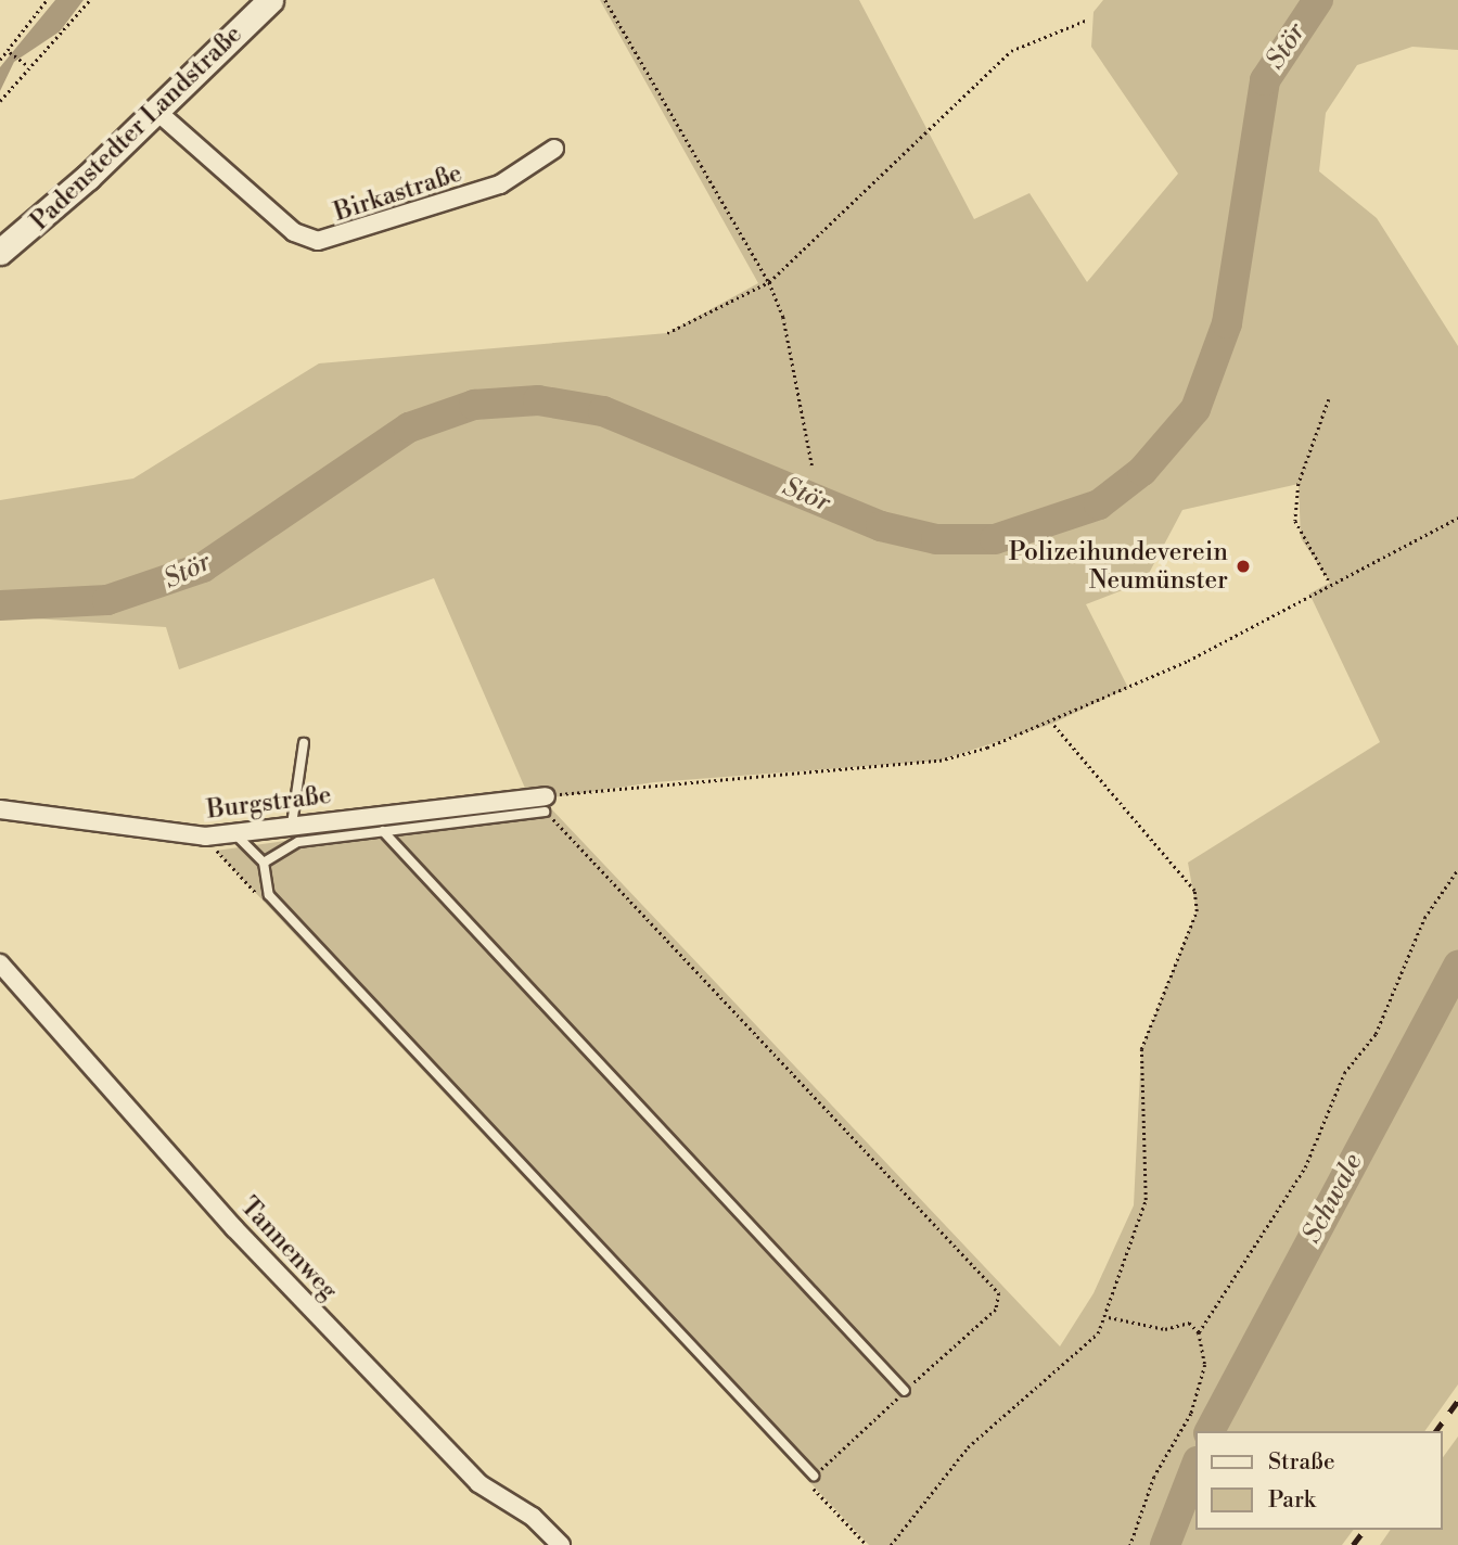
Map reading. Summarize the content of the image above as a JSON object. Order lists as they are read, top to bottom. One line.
{"streets":{"street":["Padenstedter Landstraße","Birkastraße","Burgstraße","Tannenweg"]},"crossings":[["Padenstedter Landstraße","Birkastraße"]],"water":["Stör","Schwale"],"places":["Polizeihundeverein Neumünster"],"legend":["Straße","Park"]}
